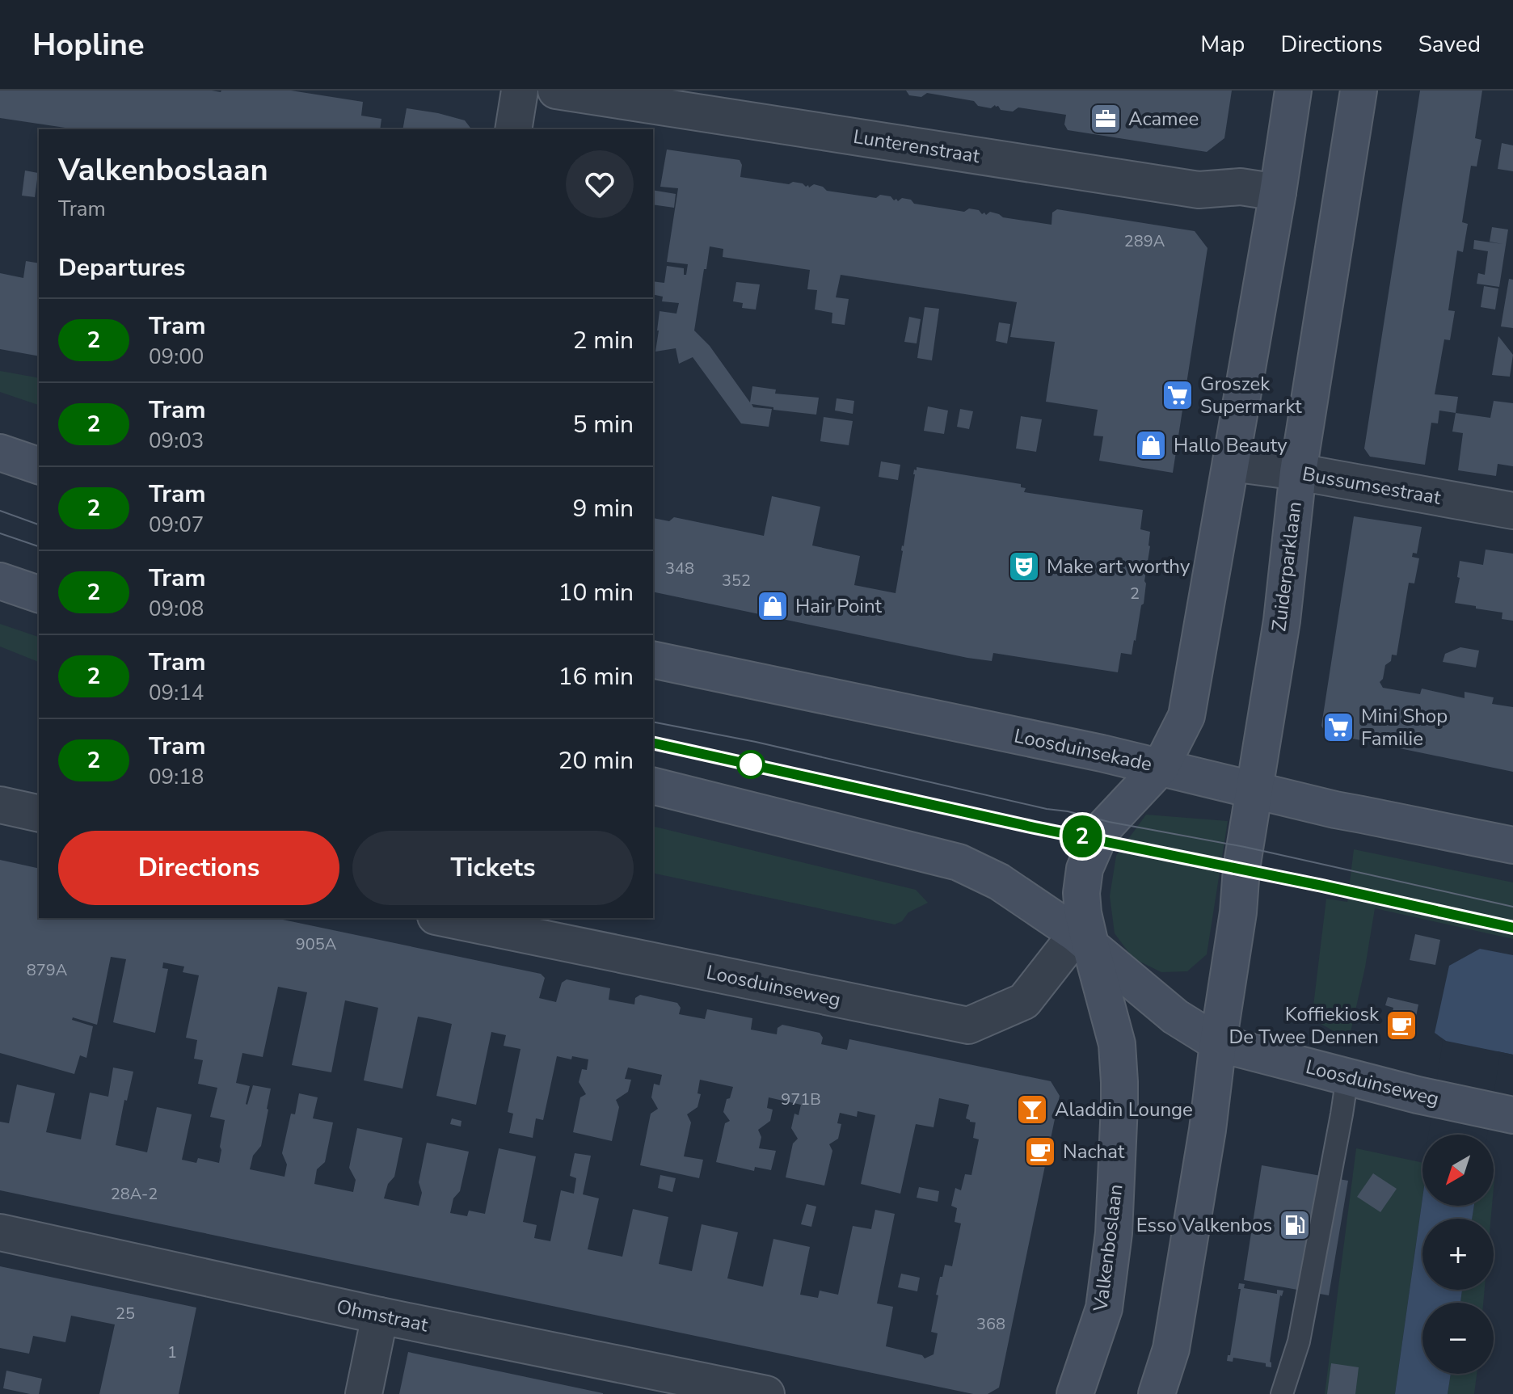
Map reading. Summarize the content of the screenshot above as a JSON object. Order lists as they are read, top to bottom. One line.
{"streets":{"main road":["Zuiderparklaan","Loosduinsekade","Loosduinseweg","Valkenboslaan"],"street":["Lunterenstraat","Bussumsestraat","Ohmstraat"]},"crossings":[["Bussumsestraat","Zuiderparklaan"],["Zuiderparklaan","Loosduinsekade"],["Zuiderparklaan","Loosduinseweg"],["Loosduinseweg","Valkenboslaan"]],"places":{"office":["Acamee"],"supermarket":["Groszek Supermarkt","Mini Shop Familie"],"shop":["Hallo Beauty","Hair Point"],"theatre":["Make art worthy"],"cafe":["Koffiekiosk De Twee Dennen","Nachat"],"bar":["Aladdin Lounge"],"fuel station":["Esso Valkenbos"]},"lines":["tram line 2"],"house_numbers":["289A","348","352","2","905A","879A","971B","28A-2","25","368","1"],"north":"bottom left","page":{"header":"Hopline","nav":["Map","Directions","Saved"],"on_map":"2","heading":[["Valkenboslaan","Tram"],"Departures"],"list":[{"mark":"2","name":"Tram","note":"09:00","value":"2 min"},{"mark":"2","name":"Tram","note":"09:03","value":"5 min"},{"mark":"2","name":"Tram","note":"09:07","value":"9 min"},{"mark":"2","name":"Tram","note":"09:08","value":"10 min"},{"mark":"2","name":"Tram","note":"09:14","value":"16 min"},{"mark":"2","name":"Tram","note":"09:18","value":"20 min"}],"buttons":["Directions","Tickets"],"map_buttons":["+","−"]}}
